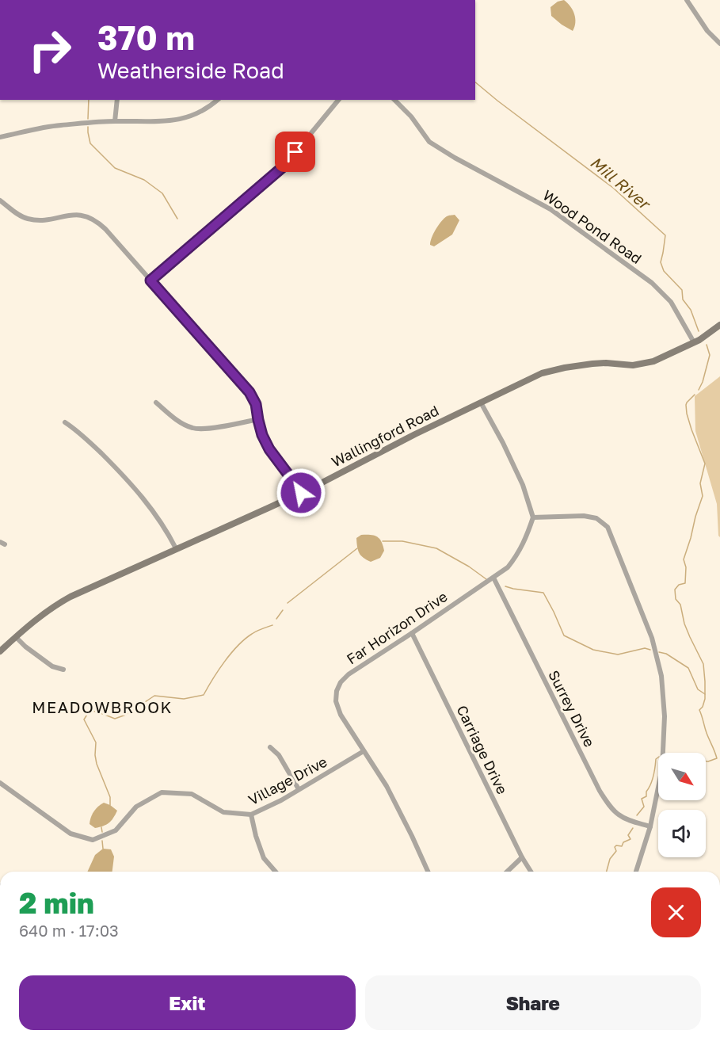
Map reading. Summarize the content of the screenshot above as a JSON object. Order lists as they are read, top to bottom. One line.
{"streets":{"street":["Wood Pond Road","Wallingford Road","Far Horizon Drive","Surrey Drive","Carriage Drive","Village Drive"]},"crossings":[["Wood Pond Road","Wallingford Road"],["Far Horizon Drive","Surrey Drive"],["Far Horizon Drive","Carriage Drive"],["Far Horizon Drive","Village Drive"]],"districts":["MEADOWBROOK"],"water":["Mill River"],"north":"bottom right","page":{"turn":["370 m","Weatherside Road"],"heading":["2 min","640 m · 17:03"],"buttons":["Exit","Share"]}}
